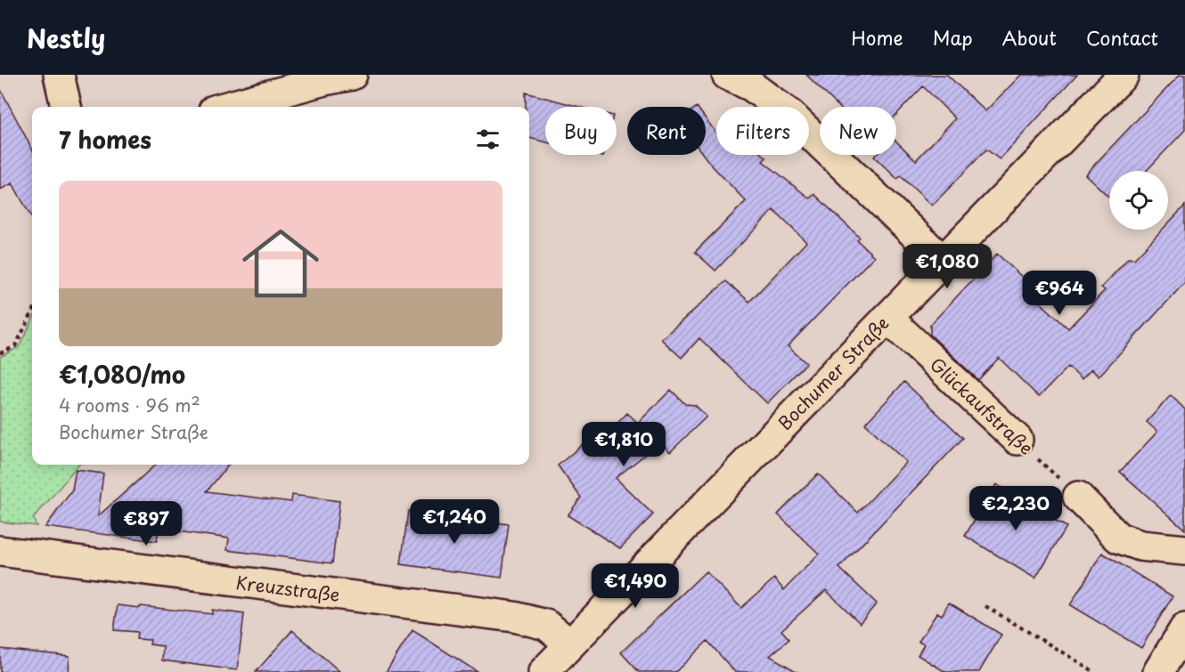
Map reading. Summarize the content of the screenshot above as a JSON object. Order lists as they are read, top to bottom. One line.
{"streets":{"street":["Bochumer Straße","Glückaufstraße","Kreuzstraße"]},"crossings":[["Bochumer Straße","Glückaufstraße"],["Bochumer Straße","Kreuzstraße"]],"page":{"header":"Nestly","nav":["Home","Map","About","Contact"],"chip":["Buy","Rent","Filters","New"],"heading":"7 homes","list":[{"name":"€1,080/mo","note":"4 rooms · 96 m² · Bochumer Straße"}],"price":["€1,080","€964","€1,810","€2,230","€1,240","€897","€1,490"]}}
